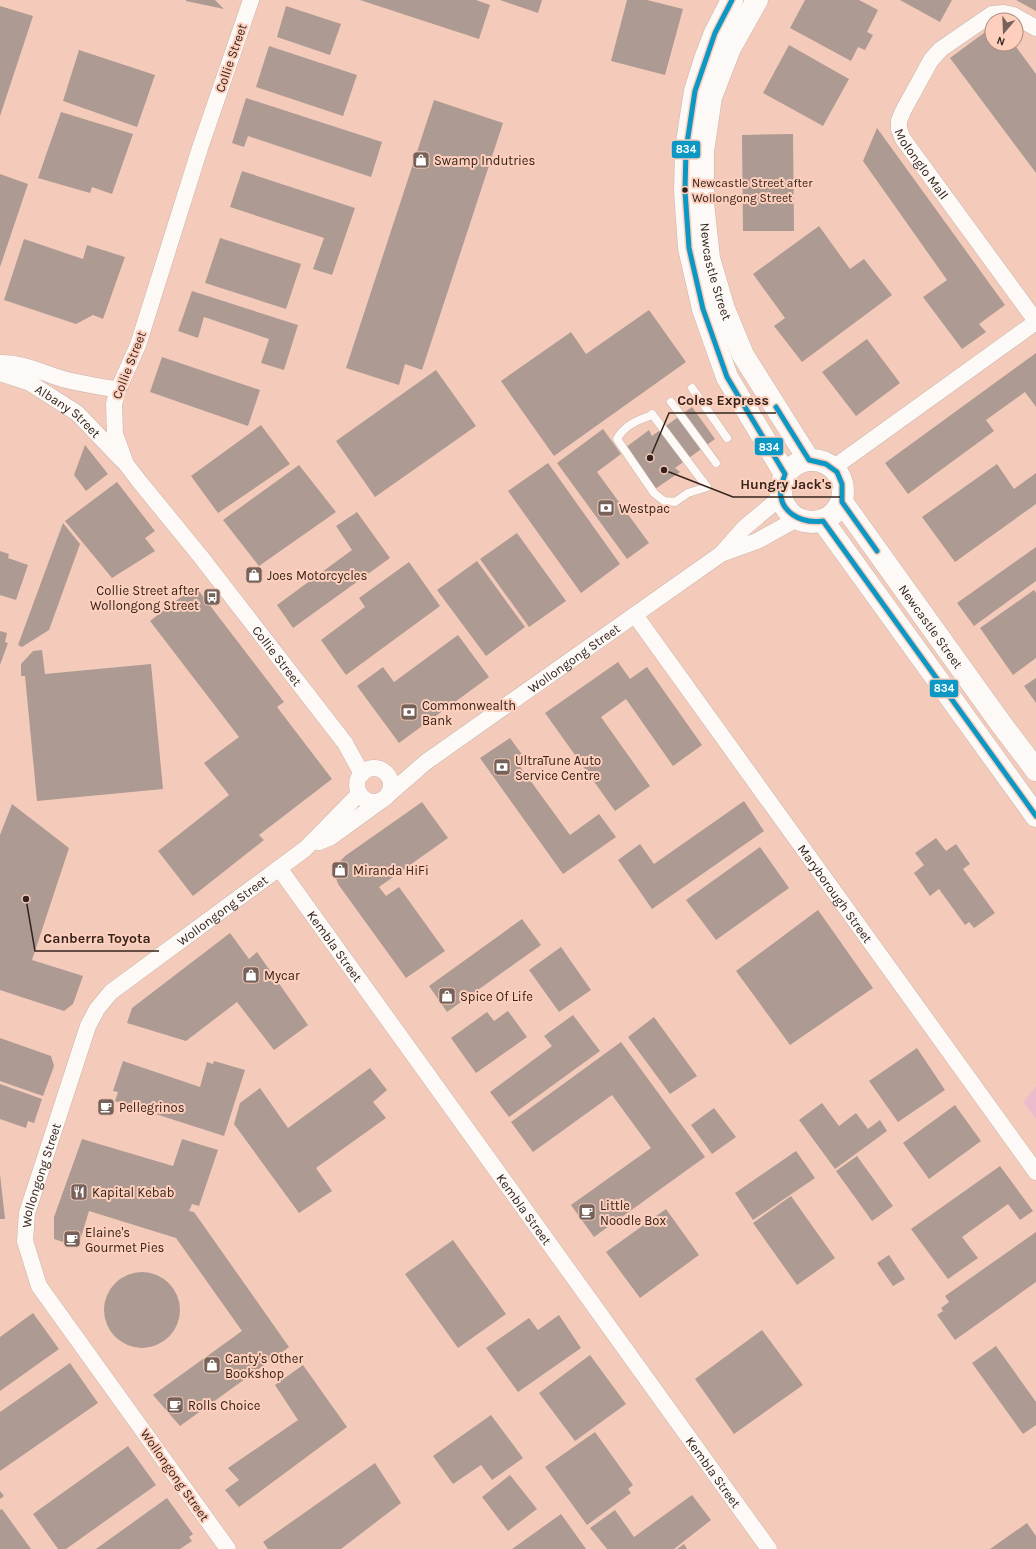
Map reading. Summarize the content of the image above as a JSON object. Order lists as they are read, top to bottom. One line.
{"streets":{"main road":["Newcastle Street"],"street":["Collie Street","Molonglo Mall","Albany Street","Wollongong Street","Maryborough Street","Kembla Street"]},"crossings":[["Collie Street","Albany Street"],["Collie Street","Wollongong Street"],["Molonglo Mall","Newcastle Street"],["Molonglo Mall","Wollongong Street"],["Newcastle Street","Wollongong Street"],["Wollongong Street","Maryborough Street"],["Wollongong Street","Kembla Street"]],"places":{"shop":["Swamp Indutries","Joes Motorcycles","Miranda HiFi","Mycar","Spice Of Life","Canty's Other Bookshop"],"other":["Newcastle Street after Wollongong Street","Coles Express","Hungry Jack's","Canberra Toyota"],"bank":["Westpac","Commonwealth Bank","UltraTune Auto Service Centre"],"bus stop":["Collie Street after Wollongong Street"],"cafe":["Pellegrinos","Little Noodle Box","Elaine's Gourmet Pies","Rolls Choice"],"restaurant":["Kapital Kebab"]},"lines":["transit line 834"],"north":"bottom"}
